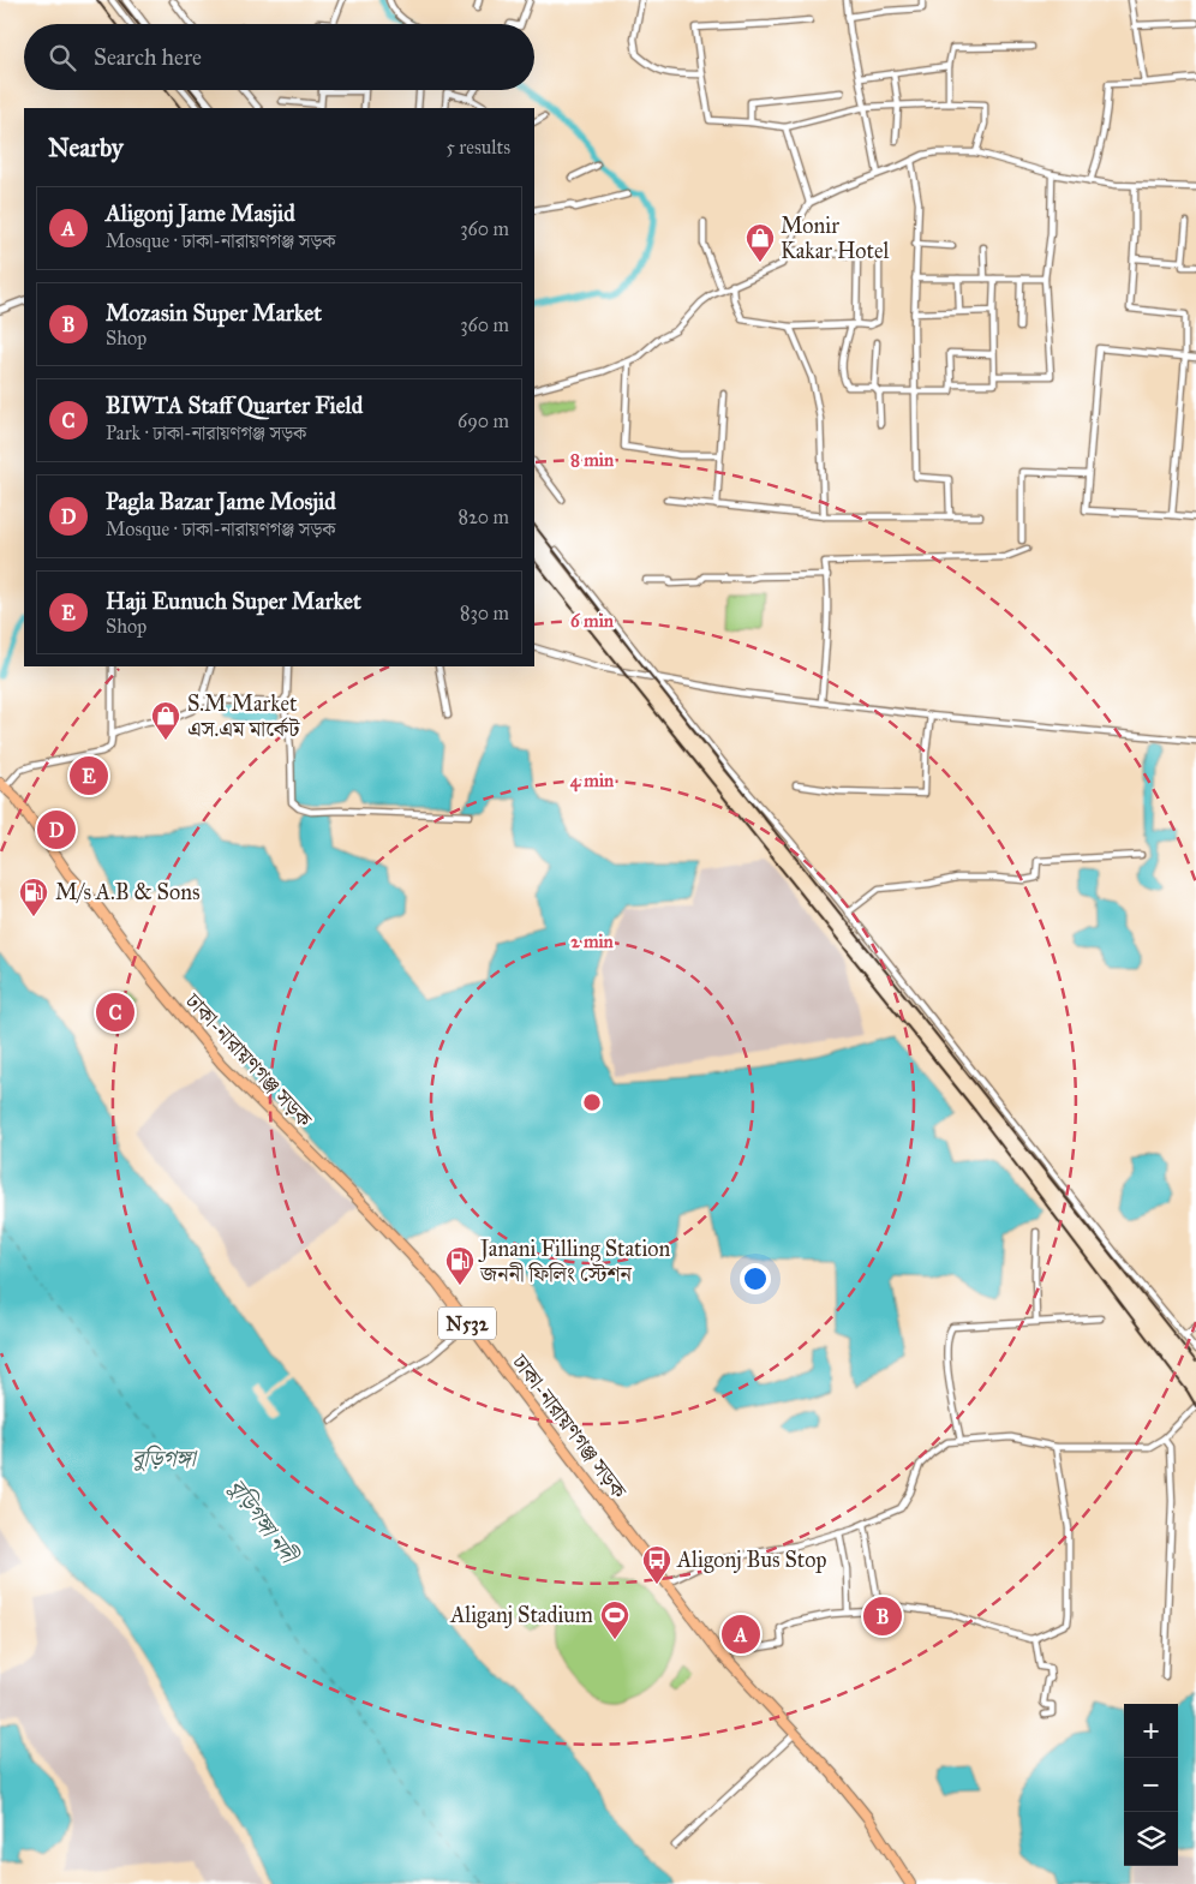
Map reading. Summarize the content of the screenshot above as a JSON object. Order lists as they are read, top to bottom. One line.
{"streets":{"highway":["ঢাকা-নারায়ণগঞ্জ সড়ক","N532"]},"water":["বুড়িগঙ্গা","বুড়িগঙ্গা নদী"],"places":{"shop":["Monir Kakar Hotel","S.M Market এস.এম মার্কেট"],"fuel station":["M/s A.B & Sons","Janani Filling Station জননী ফিলিং স্টেশন"],"bus stop":["Aligonj Bus Stop"],"sports":["Aliganj Stadium"]},"page":{"search":"Search here","heading":["Nearby","5 results"],"list":[{"mark":"A","name":"Aligonj Jame Masjid","note":"Mosque · ঢাকা-নারায়ণগঞ্জ সড়ক","value":"360 m"},{"mark":"B","name":"Mozasin Super Market","note":"Shop","value":"360 m"},{"mark":"C","name":"BIWTA Staff Quarter Field","note":"Park · ঢাকা-নারায়ণগঞ্জ সড়ক","value":"690 m"},{"mark":"D","name":"Pagla Bazar Jame Mosjid","note":"Mosque · ঢাকা-নারায়ণগঞ্জ সড়ক","value":"820 m"},{"mark":"E","name":"Haji Eunuch Super Market","note":"Shop","value":"830 m"}],"pins":["E","D","C","B","A"],"map_buttons":["+","−"]},"rings":["8 min","6 min","4 min","2 min"]}
